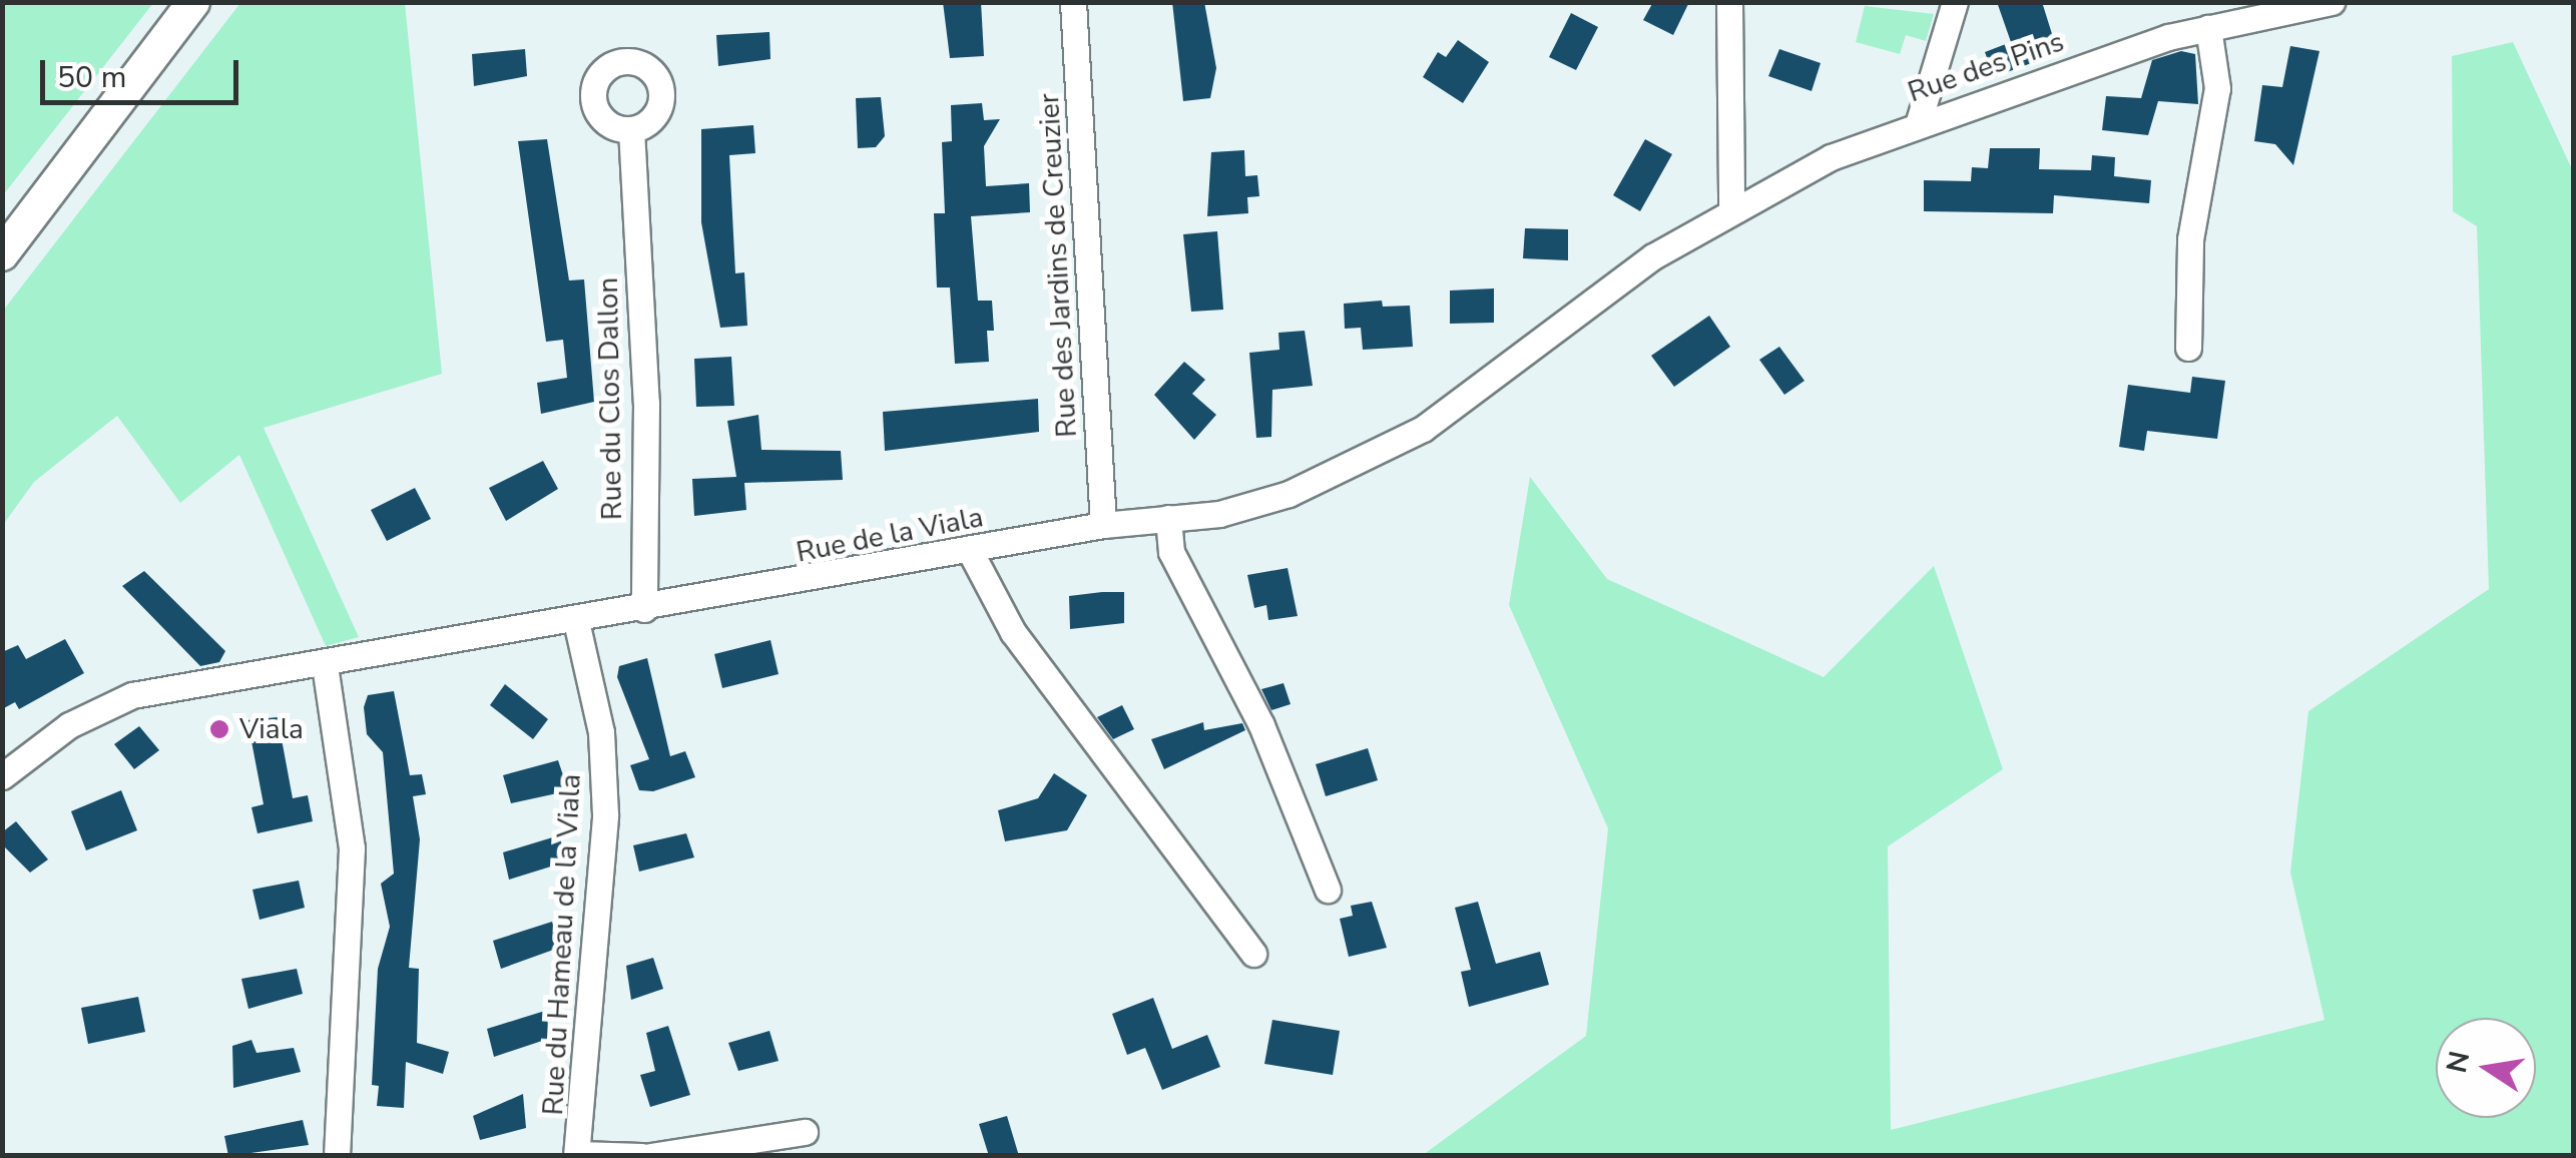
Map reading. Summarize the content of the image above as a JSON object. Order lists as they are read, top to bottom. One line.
{"streets":{"street":["Rue des Pins","Rue des Jardins de Creuzier","Rue du Clos Dallon","Rue de la Viala","Rue du Hameau de la Viala"]},"crossings":[["Rue des Pins","Rue de la Viala"],["Rue des Jardins de Creuzier","Rue de la Viala"],["Rue du Clos Dallon","Rue de la Viala"],["Rue de la Viala","Rue du Hameau de la Viala"]],"places":["Viala"],"scale_bar":"50 m","north":"left"}
